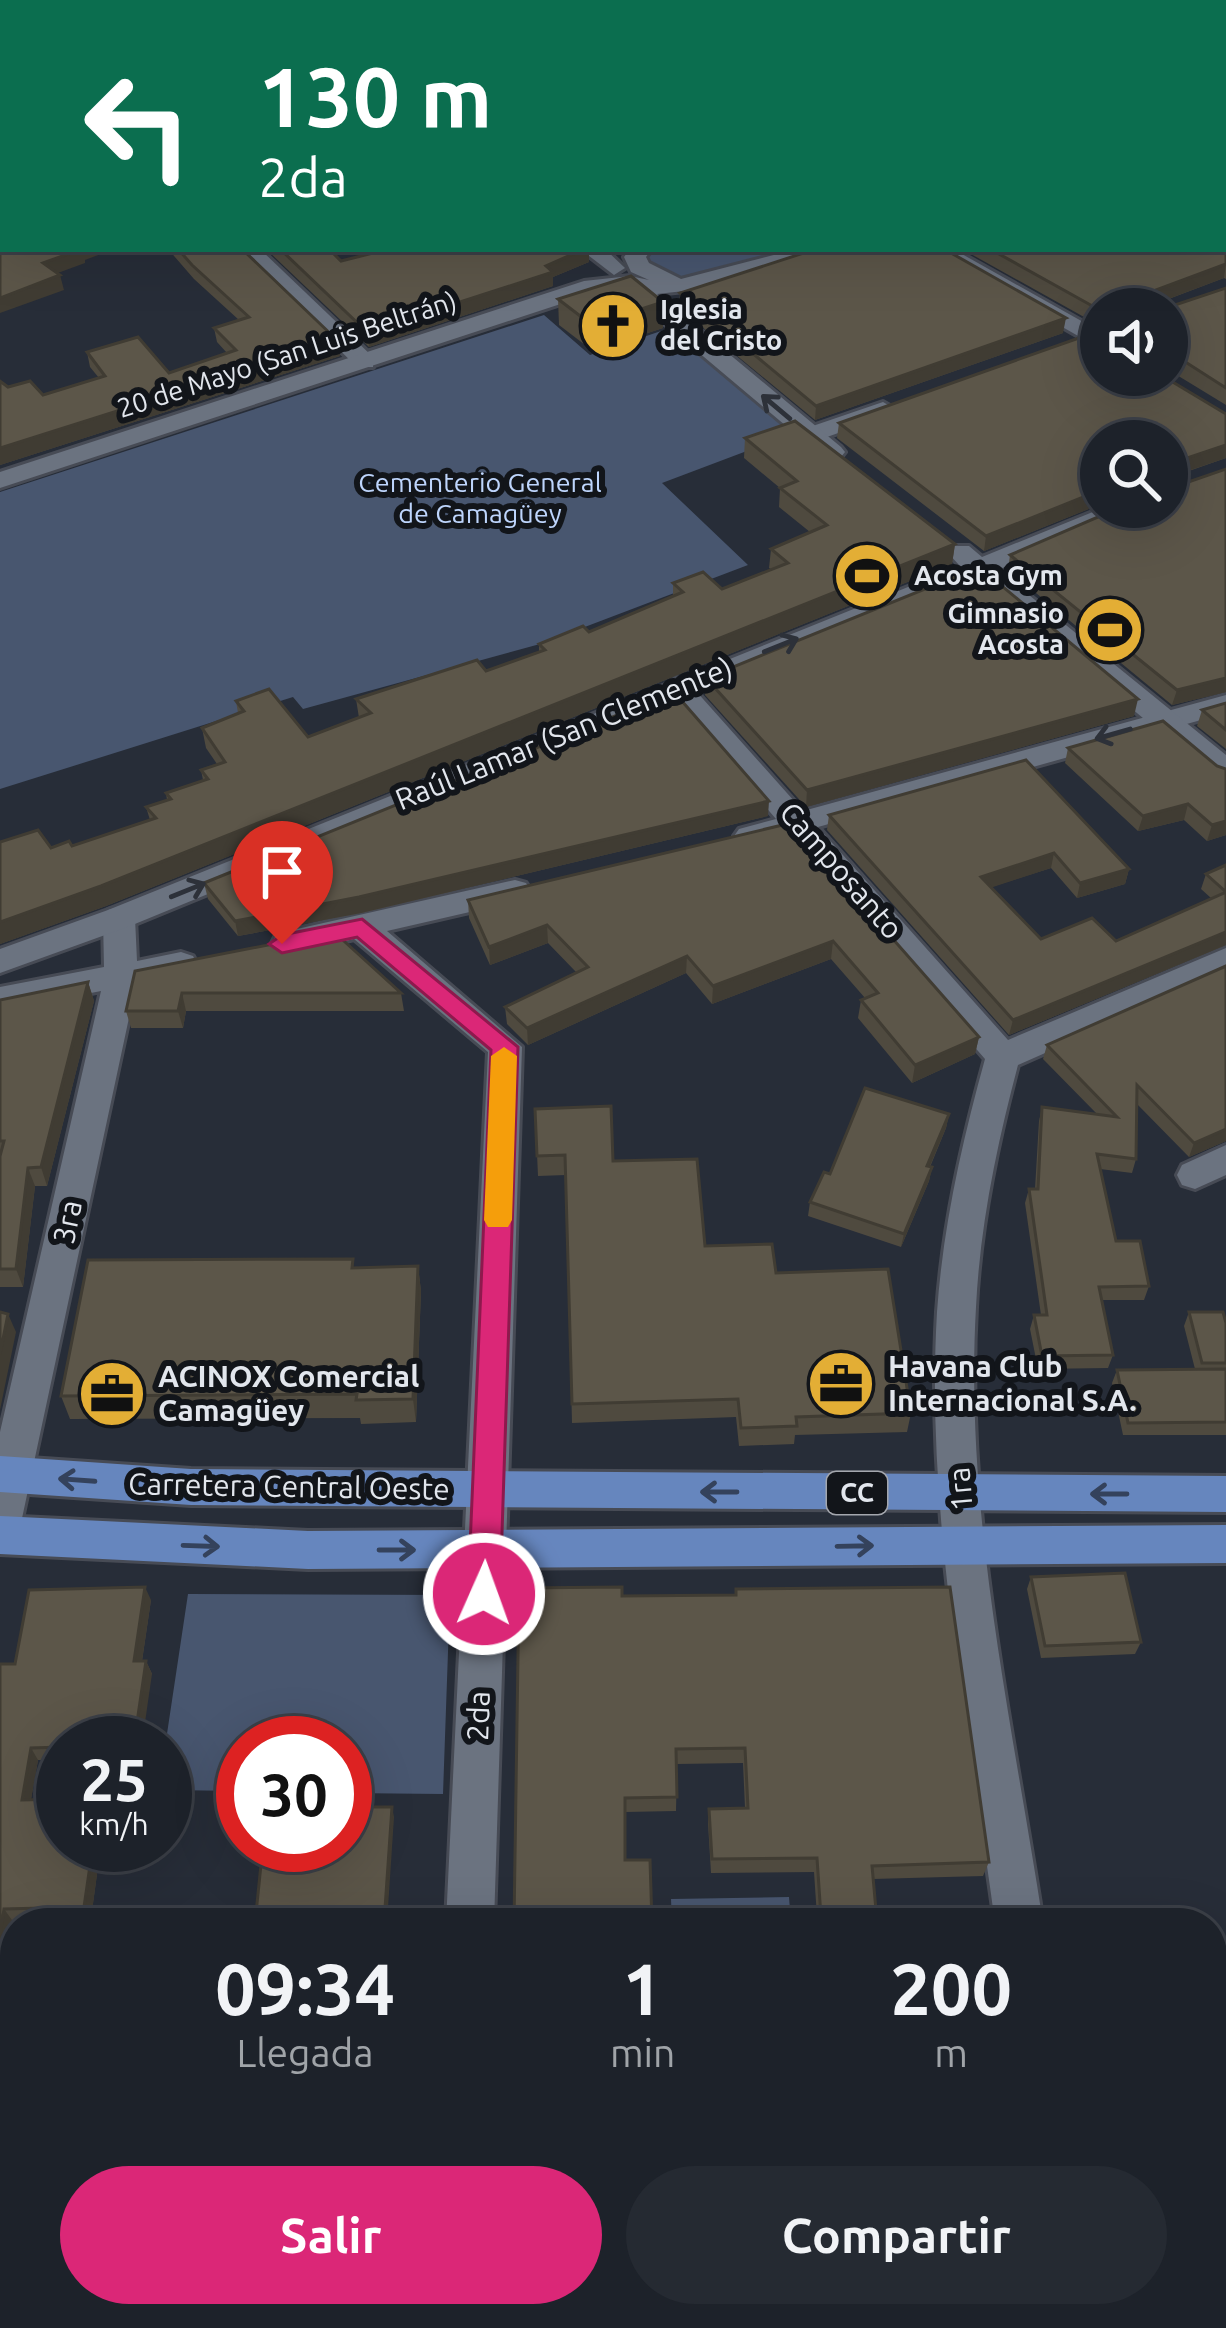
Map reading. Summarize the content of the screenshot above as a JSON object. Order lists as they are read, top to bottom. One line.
{"streets":{"main road":["Carretera Central Oeste","CC"],"street":["20 de Mayo (San Luis Beltrán)","Raúl Lamar (San Clemente)","Camposanto","3ra","1ra","2da"]},"crossings":[["Raúl Lamar (San Clemente)","Camposanto"],["Raúl Lamar (San Clemente)","3ra"],["Camposanto","1ra"],["3ra","Carretera Central Oeste"],["Carretera Central Oeste","1ra"],["Carretera Central Oeste","2da"]],"parks":["Cementerio General de Camagüey"],"places":{"church":["Iglesia del Cristo"],"sports":["Acosta Gym","Gimnasio Acosta"],"office":["Havana Club Internacional S.A.","ACINOX Comercial Camagüey"]},"page":{"turn":["130 m","2da"],"speed":"25 km/h","limit":"30","eta":["09:34","Llegada","1","min","200","m"],"buttons":["Salir","Compartir"]}}
